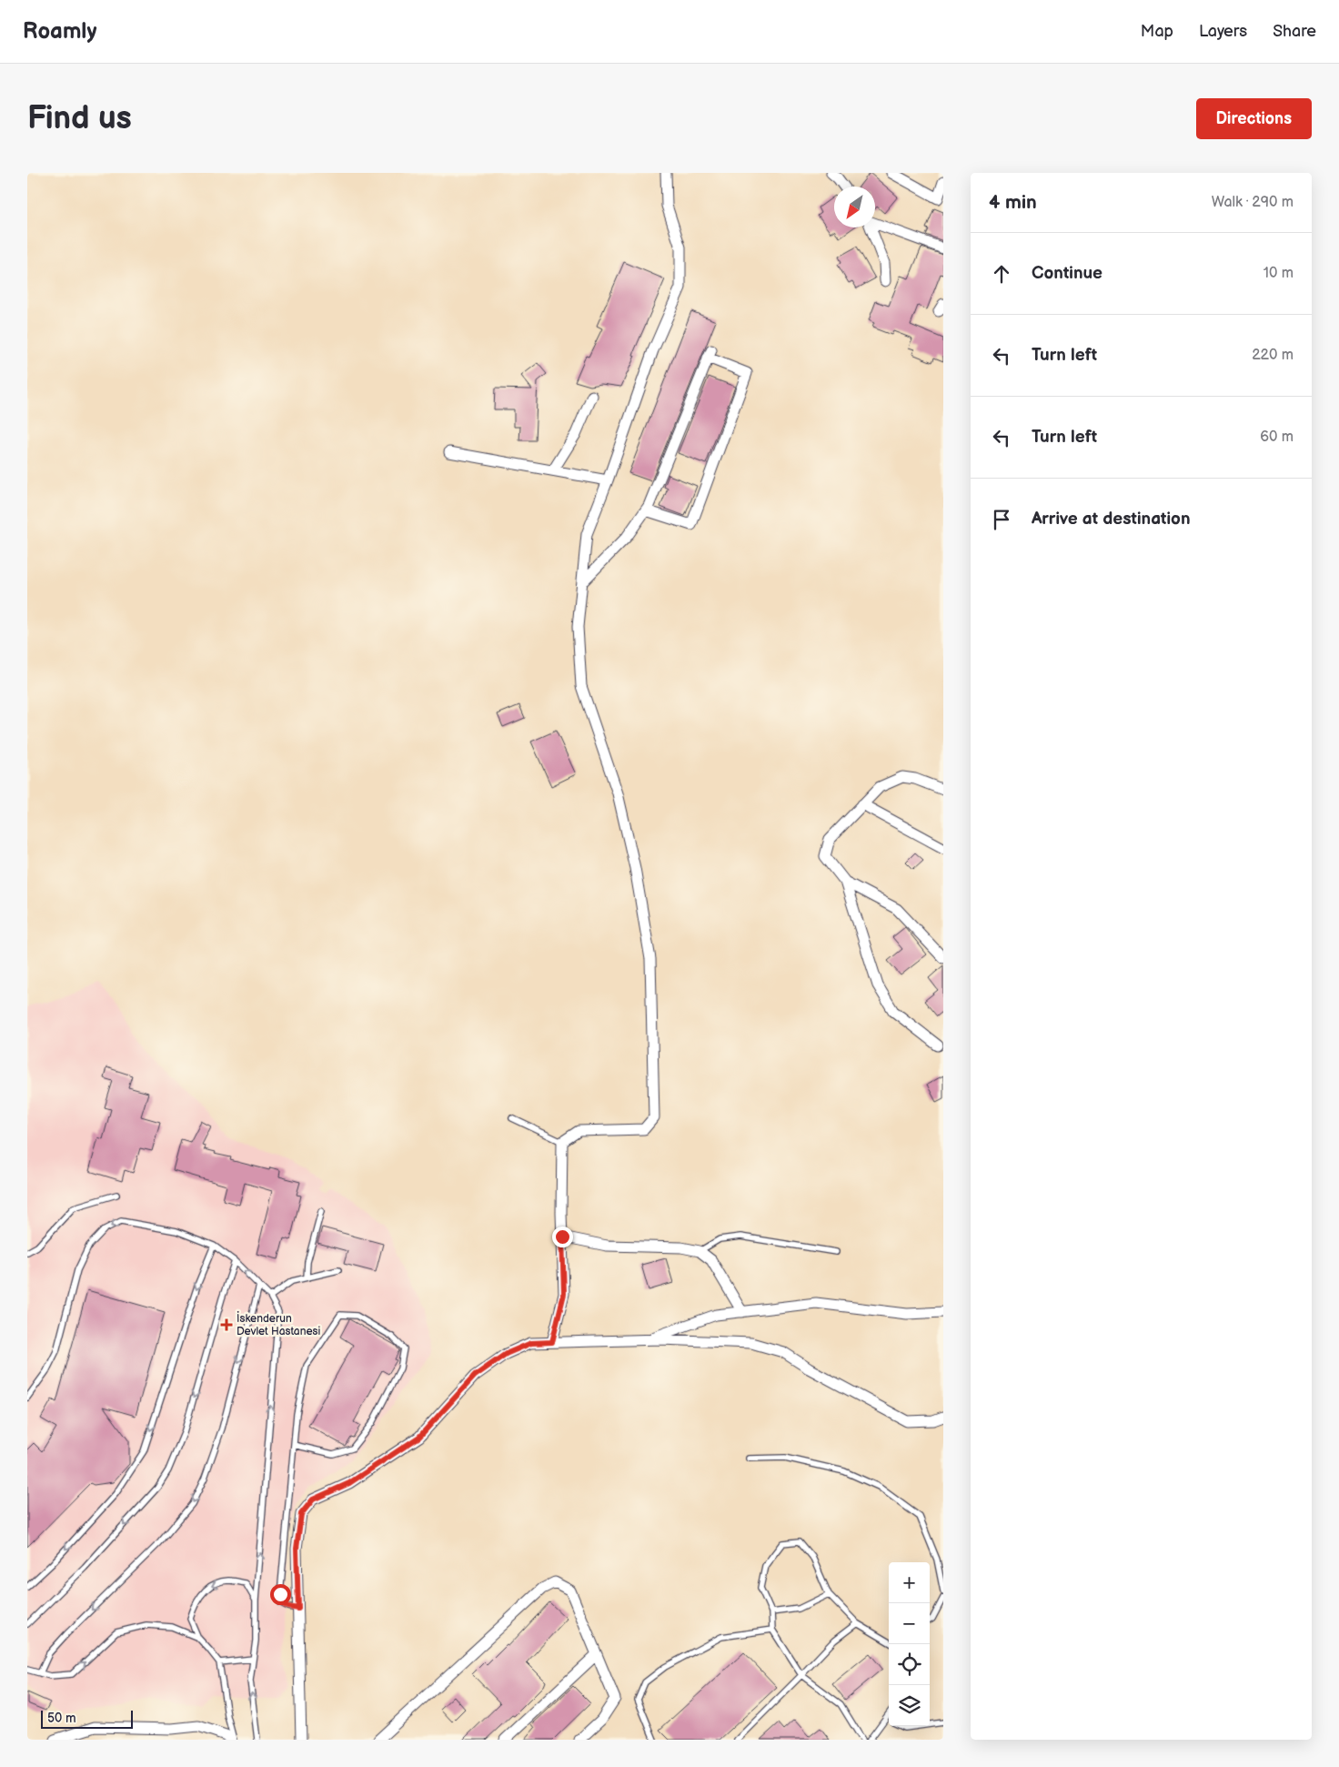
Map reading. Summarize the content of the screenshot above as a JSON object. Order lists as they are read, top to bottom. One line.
{"places":{"health":["İskenderun Devlet Hastanesi"]},"scale_bar":"50 m","north":"bottom left","page":{"header":"Roamly","nav":["Map","Layers","Share"],"buttons":"Directions","title":"Find us","heading":["4 min","Walk · 290 m"],"list":[["Continue","10 m"],["Turn left","220 m"],["Turn left","60 m"],"Arrive at destination"],"map_buttons":["+","−"],"scale":"50 m"}}
